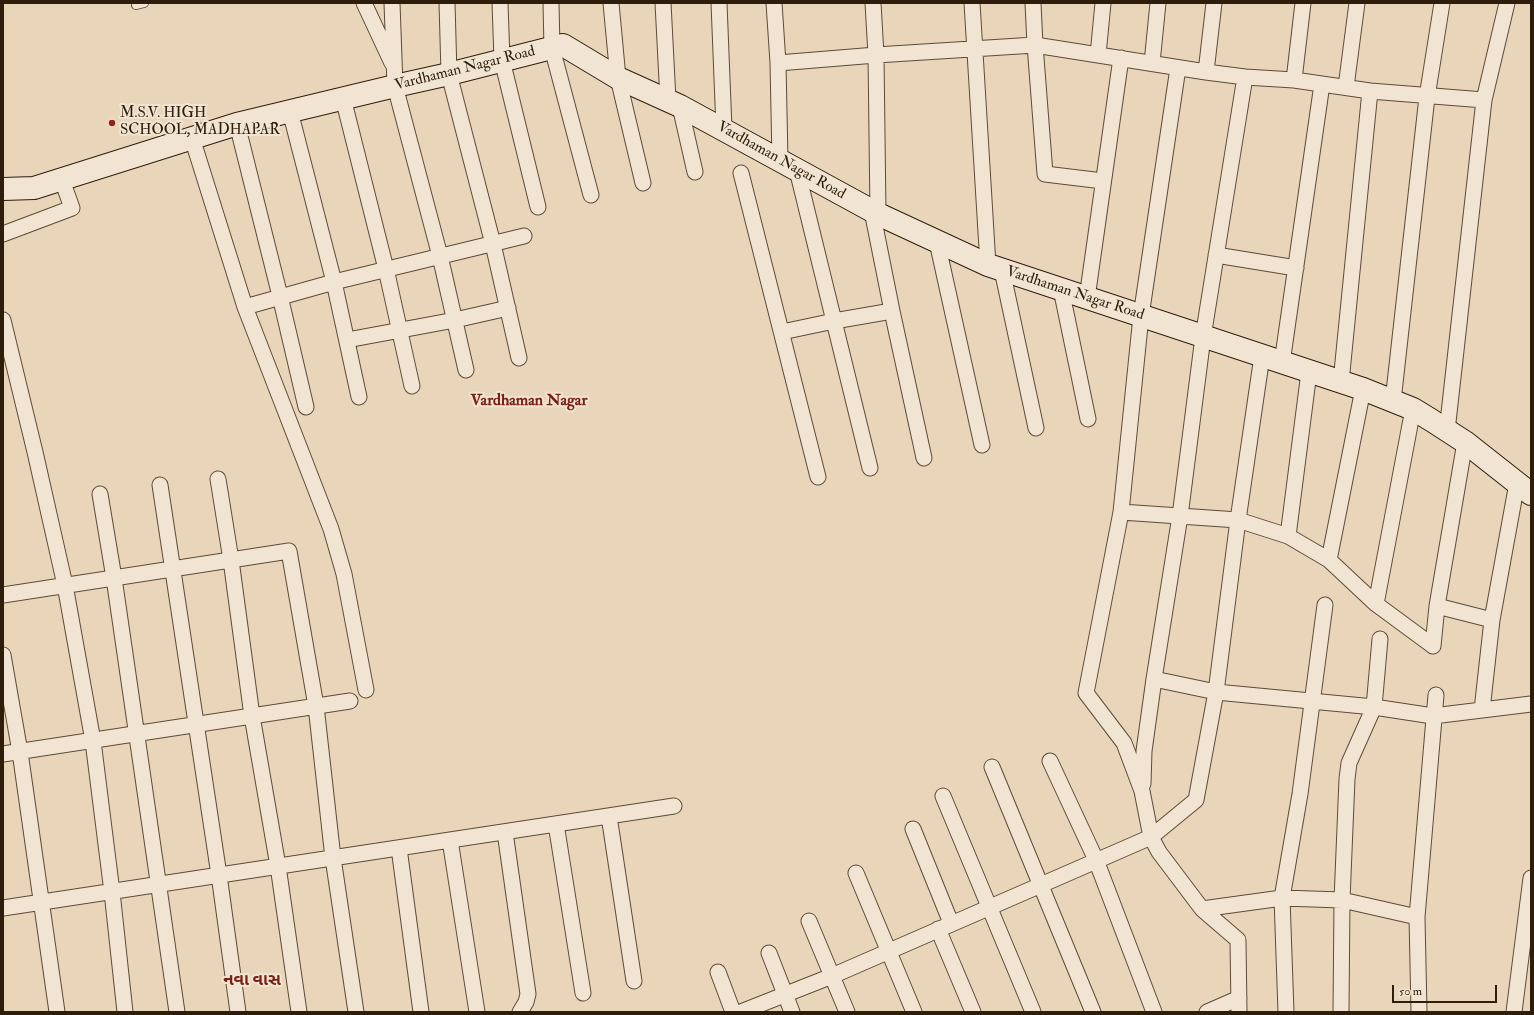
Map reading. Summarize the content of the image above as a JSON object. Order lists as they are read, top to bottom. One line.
{"streets":{"street":["Vardhaman Nagar Road"]},"districts":["Vardhaman Nagar","નવા વાસ"],"places":["M.S.V. HIGH SCHOOL, MADHAPAR"],"scale_bar":"50 m"}
